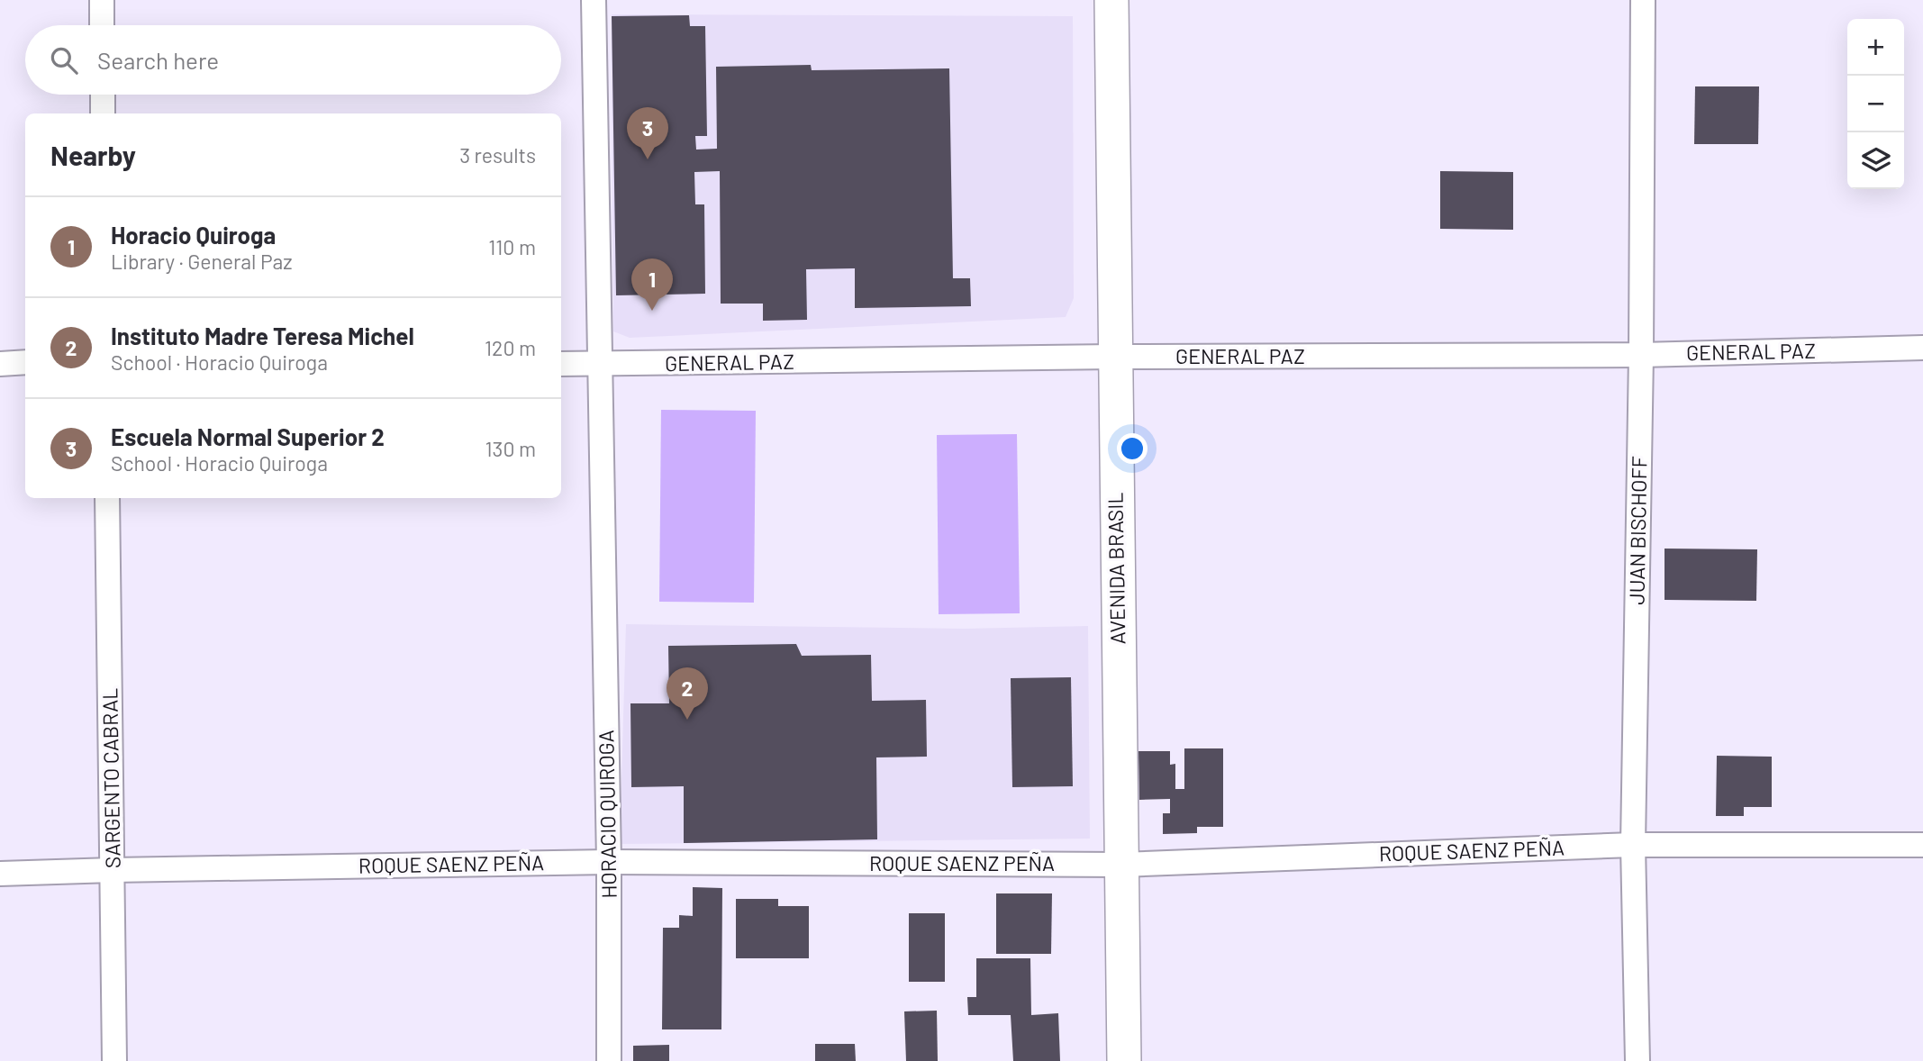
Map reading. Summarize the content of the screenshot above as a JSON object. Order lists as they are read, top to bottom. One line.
{"streets":{"main road":["AVENIDA BRASIL"],"street":["GENERAL PAZ","JUAN BISCHOFF","SARGENTO CABRAL","HORACIO QUIROGA","ROQUE SAENZ PEÑA"]},"crossings":[["GENERAL PAZ","JUAN BISCHOFF"],["GENERAL PAZ","AVENIDA BRASIL"],["GENERAL PAZ","HORACIO QUIROGA"],["JUAN BISCHOFF","ROQUE SAENZ PEÑA"],["AVENIDA BRASIL","ROQUE SAENZ PEÑA"],["SARGENTO CABRAL","ROQUE SAENZ PEÑA"],["HORACIO QUIROGA","ROQUE SAENZ PEÑA"]],"page":{"map_buttons":["+","−"],"search":"Search here","pins":["3","1","2"],"heading":["Nearby","3 results"],"list":[{"mark":"1","name":"Horacio Quiroga","note":"Library · General Paz","value":"110 m"},{"mark":"2","name":"Instituto Madre Teresa Michel","note":"School · Horacio Quiroga","value":"120 m"},{"mark":"3","name":"Escuela Normal Superior 2","note":"School · Horacio Quiroga","value":"130 m"}]}}
